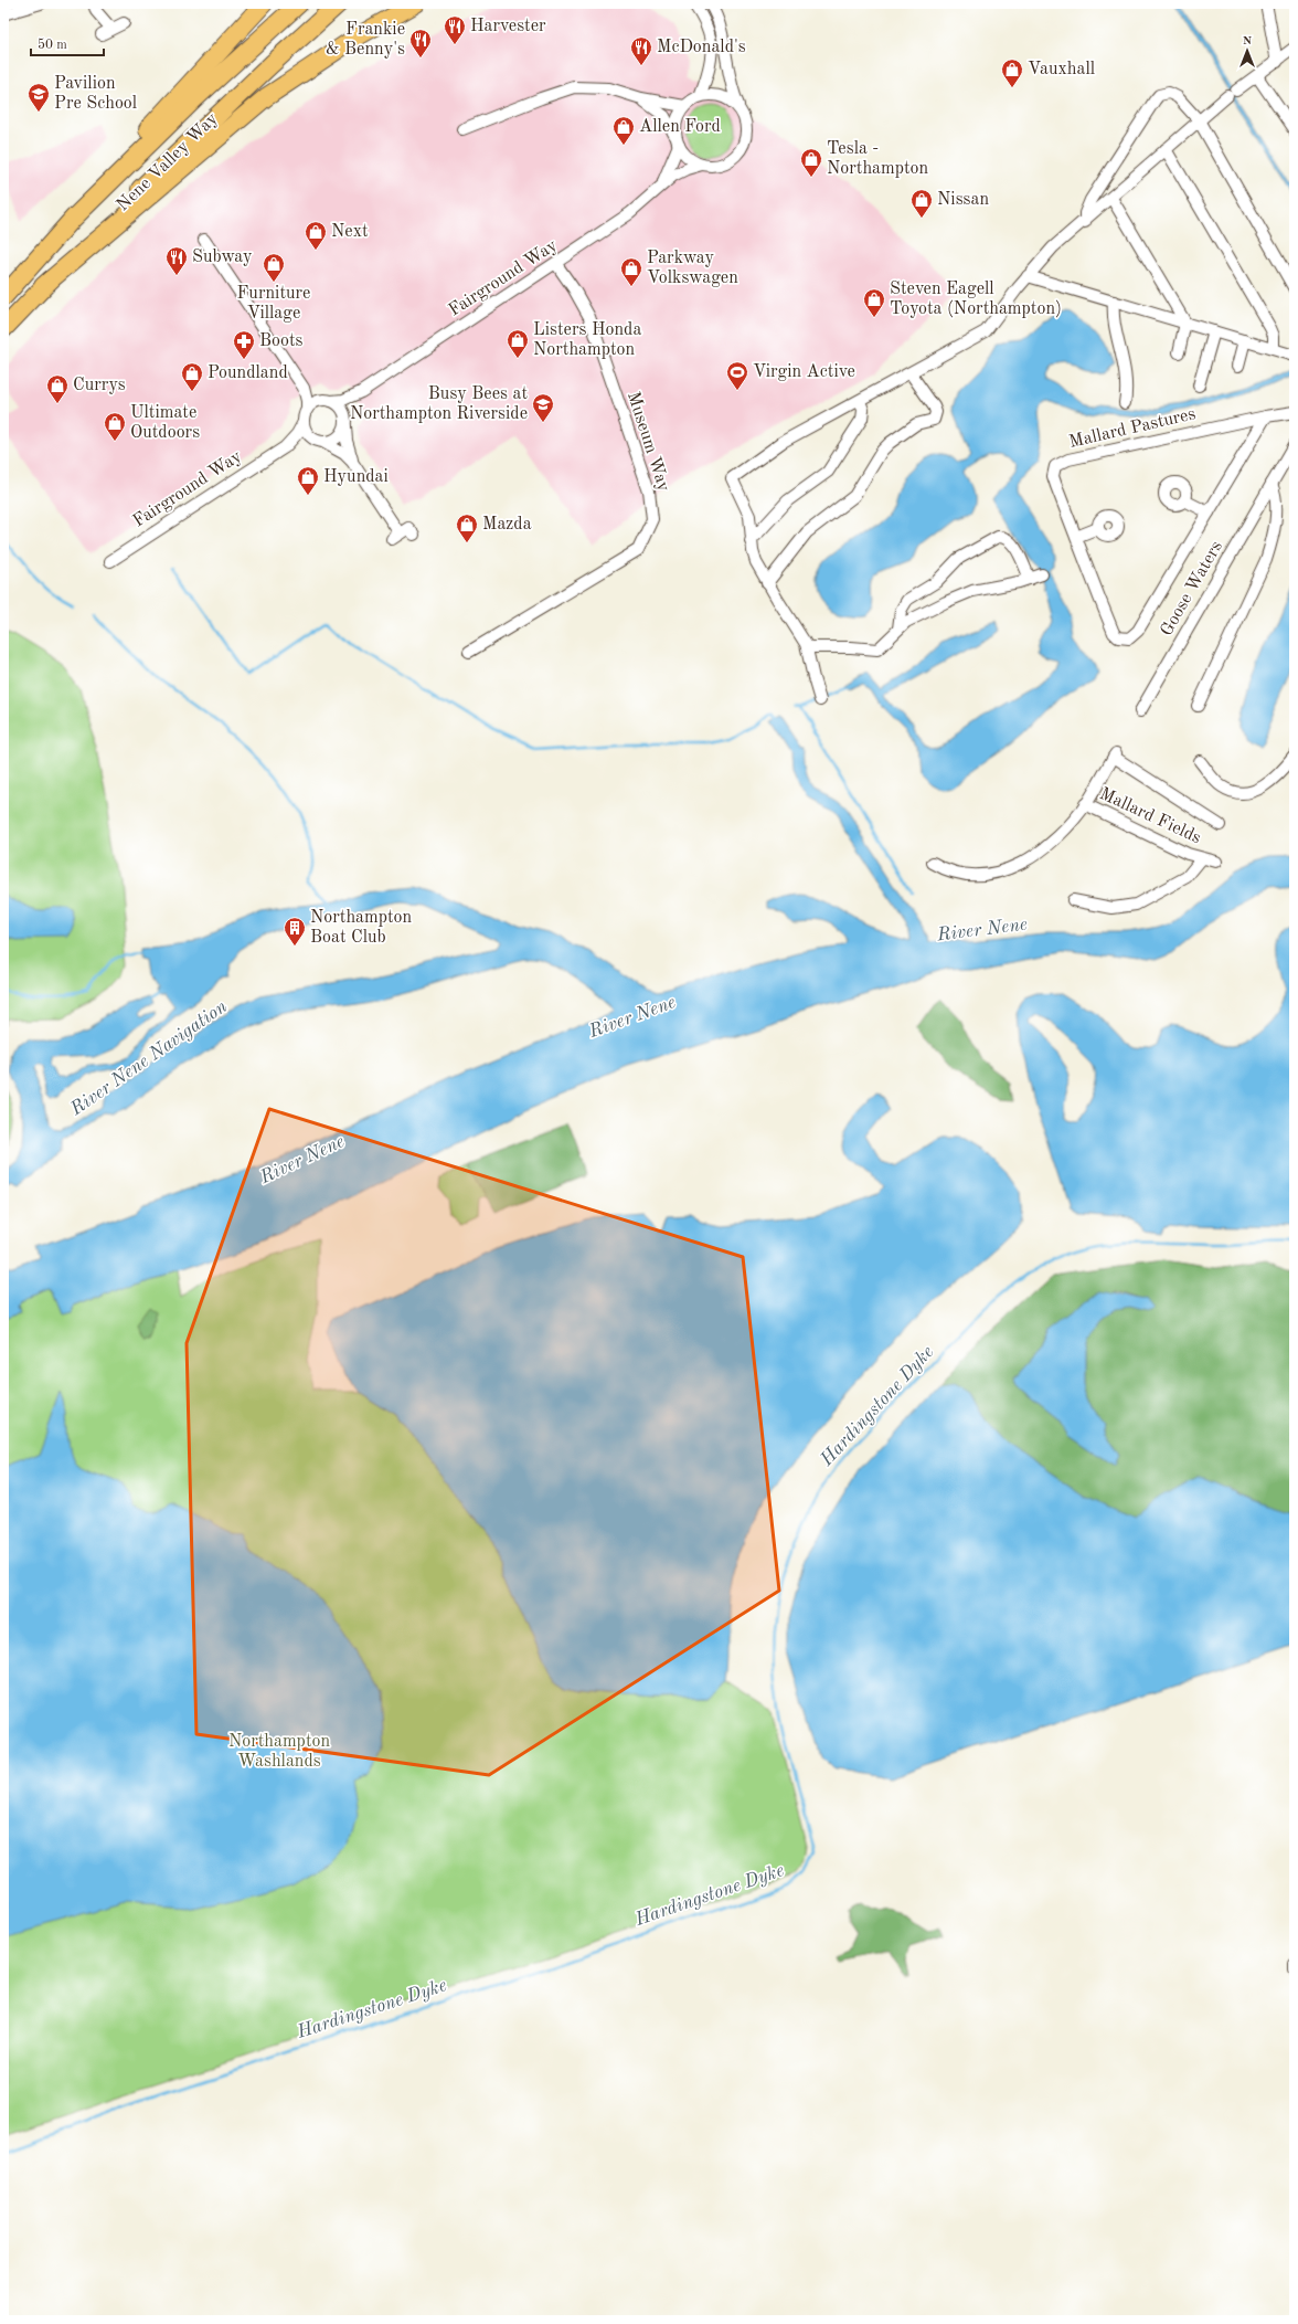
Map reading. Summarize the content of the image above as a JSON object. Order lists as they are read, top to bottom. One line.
{"streets":{"highway":["Nene Valley Way"],"street":["Fairground Way","Mallard Pastures","Museum Way","Goose Waters","Mallard Fields"]},"crossings":[["Fairground Way","Museum Way"]],"water":["River Nene","River Nene Navigation","Hardingstone Dyke"],"parks":["Northampton Washlands"],"places":{"restaurant":["Harvester","Frankie & Benny's","McDonald's","Subway"],"shop":["Vauxhall","Allen Ford","Tesla - Northampton","Nissan","Next","Furniture Village","Parkway Volkswagen","Steven Eagell Toyota (Northampton)","Listers Honda Northampton","Poundland","Currys","Ultimate Outdoors","Hyundai","Mazda"],"school or university":["Pavilion Pre School","Busy Bees at Northampton Riverside"],"pharmacy":["Boots"],"sports":["Virgin Active"],"building":["Northampton Boat Club"]},"scale_bar":"50 m","north":"top"}
